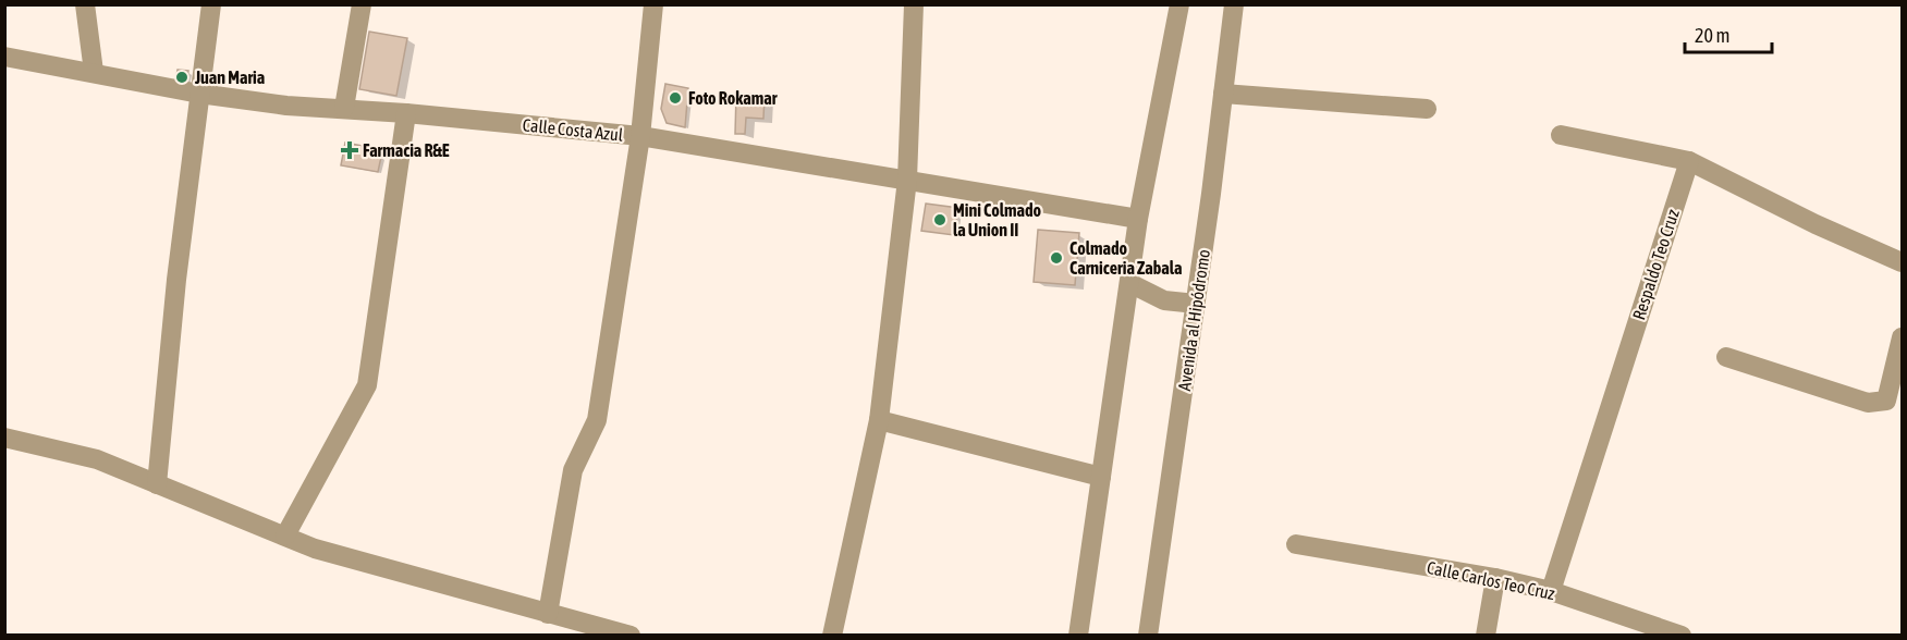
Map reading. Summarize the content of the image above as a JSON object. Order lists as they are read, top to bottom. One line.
{"streets":{"street":["Calle Costa Azul","Respaldo Teo Cruz","Avenida al Hipódromo","Calle Carlos Teo Cruz"]},"crossings":[["Respaldo Teo Cruz","Calle Carlos Teo Cruz"]],"places":{"other":["Juan Maria","Foto Rokamar","Mini Colmado la Union II","Colmado Carniceria Zabala"],"health":["Farmacia R&E"]},"scale_bar":"20 m"}
